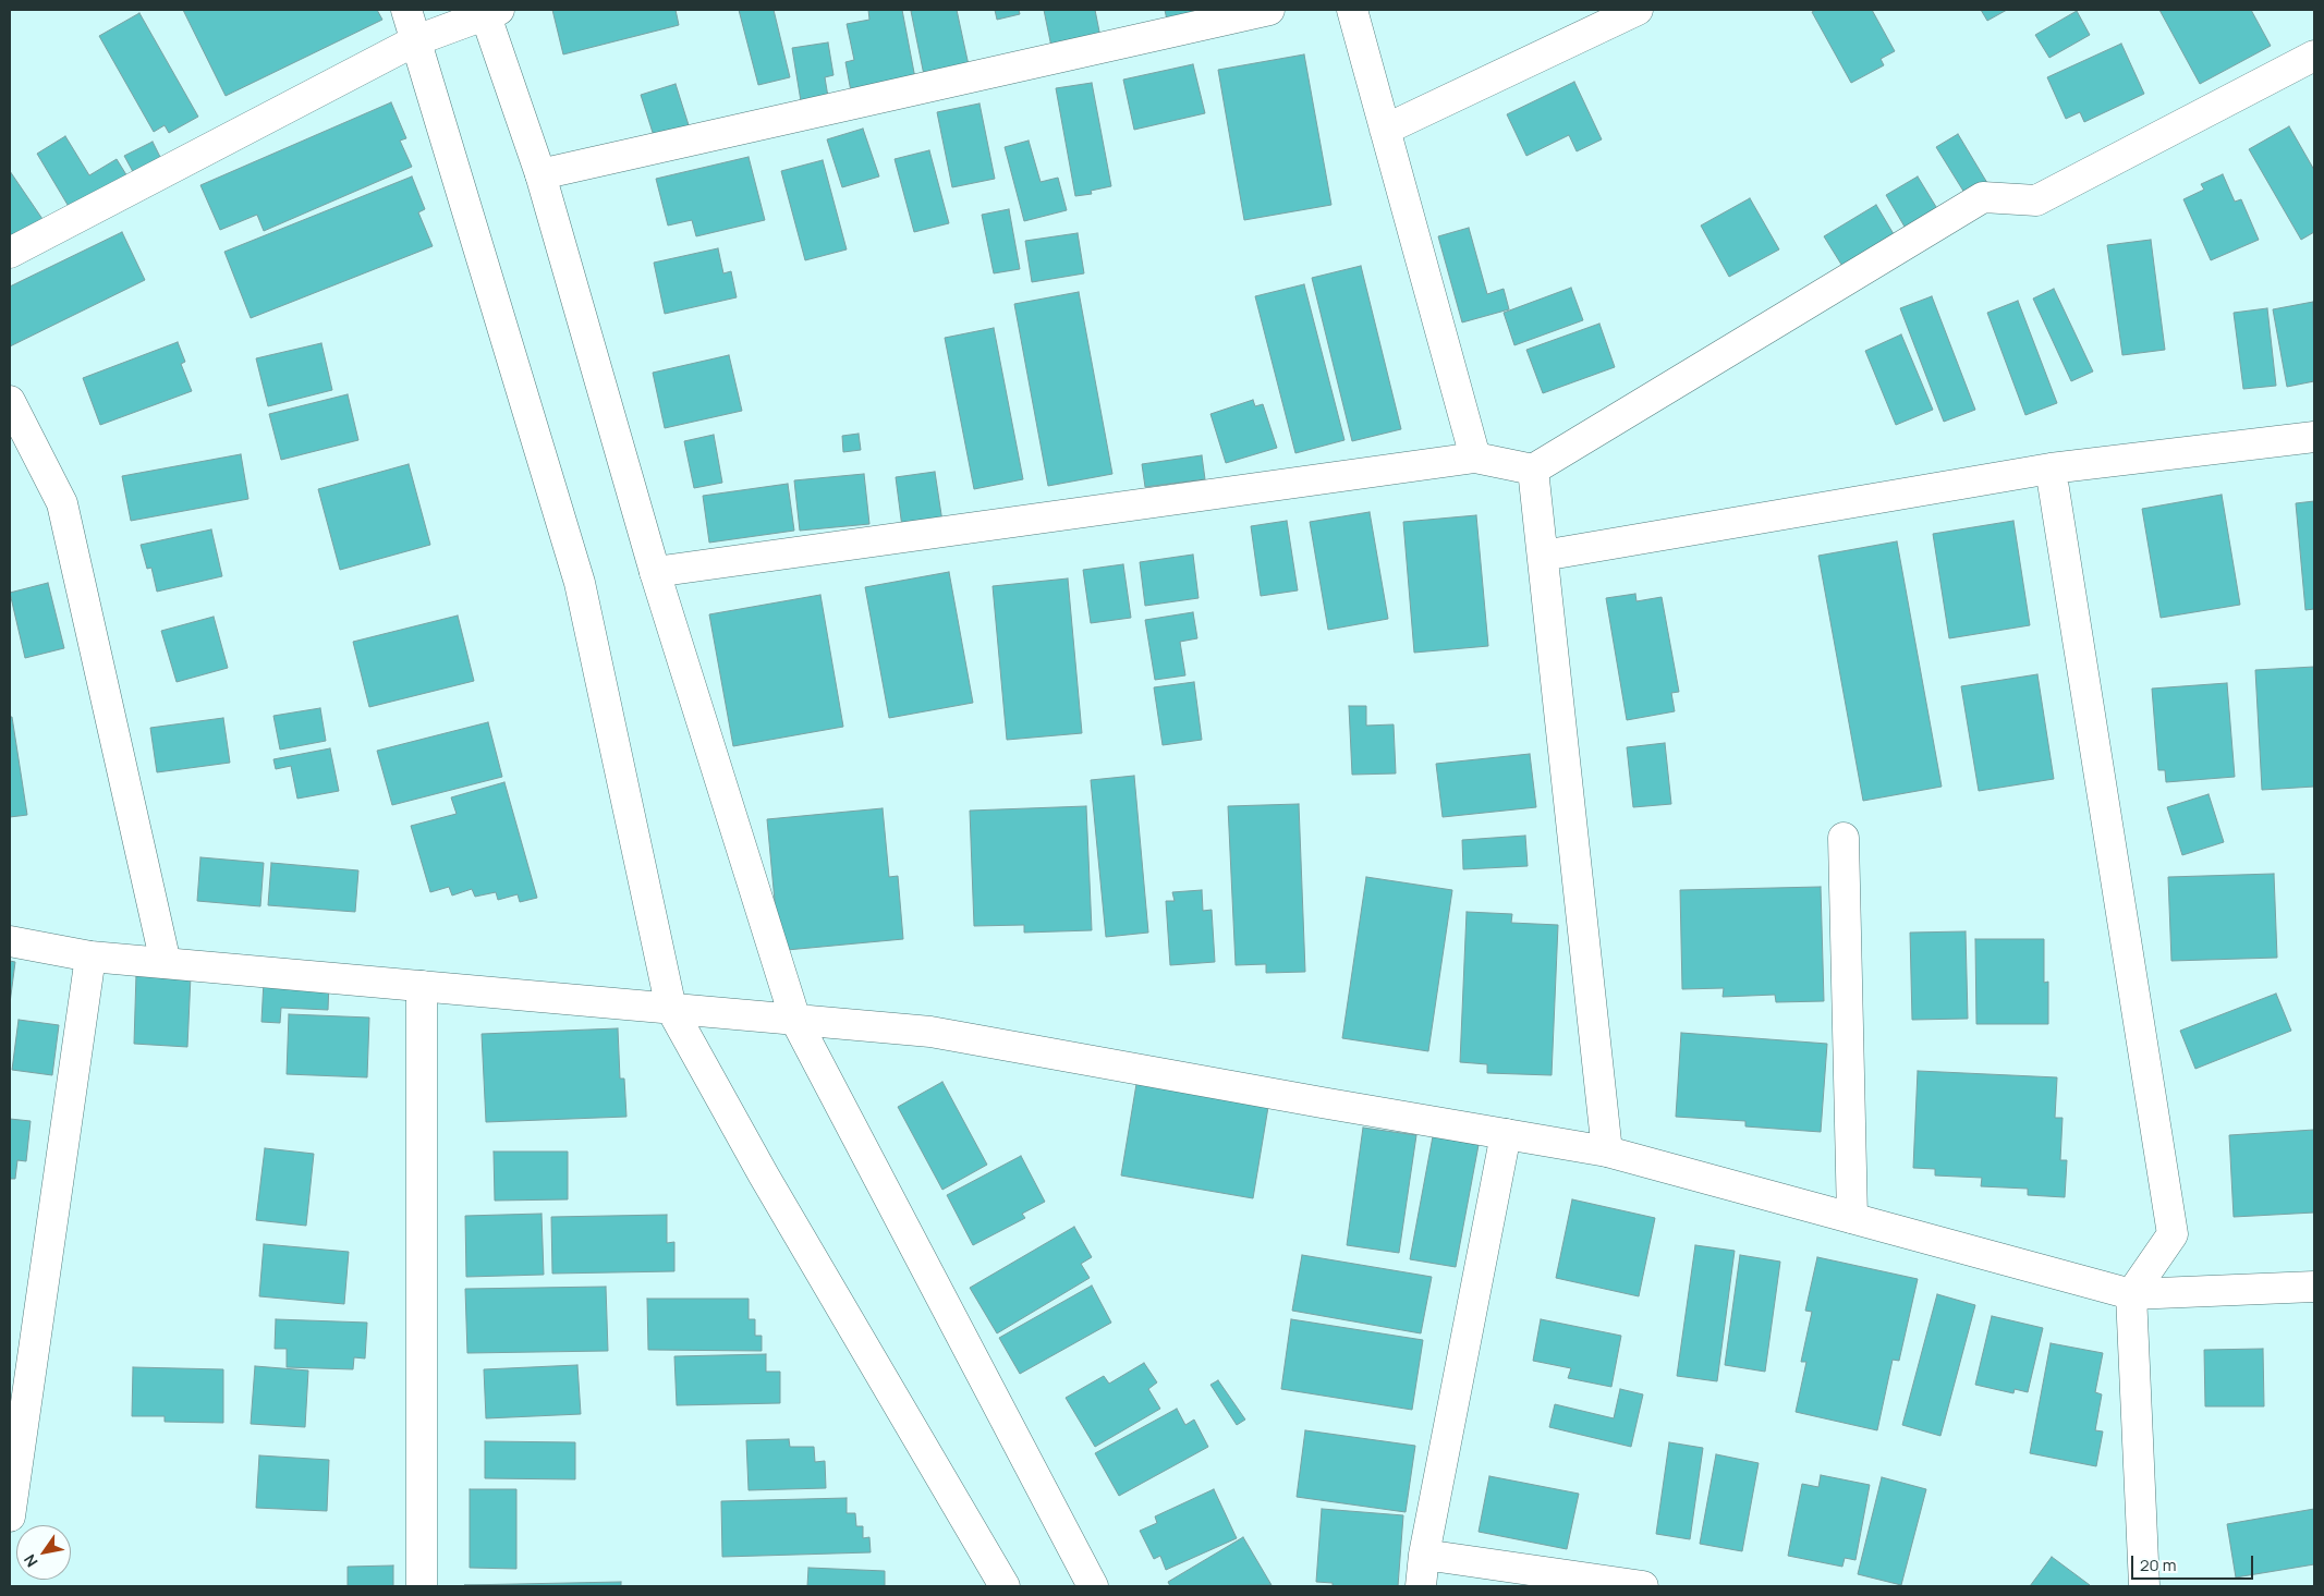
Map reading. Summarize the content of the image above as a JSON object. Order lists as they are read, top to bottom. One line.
{"scale_bar":"20 m","north":"bottom left"}
